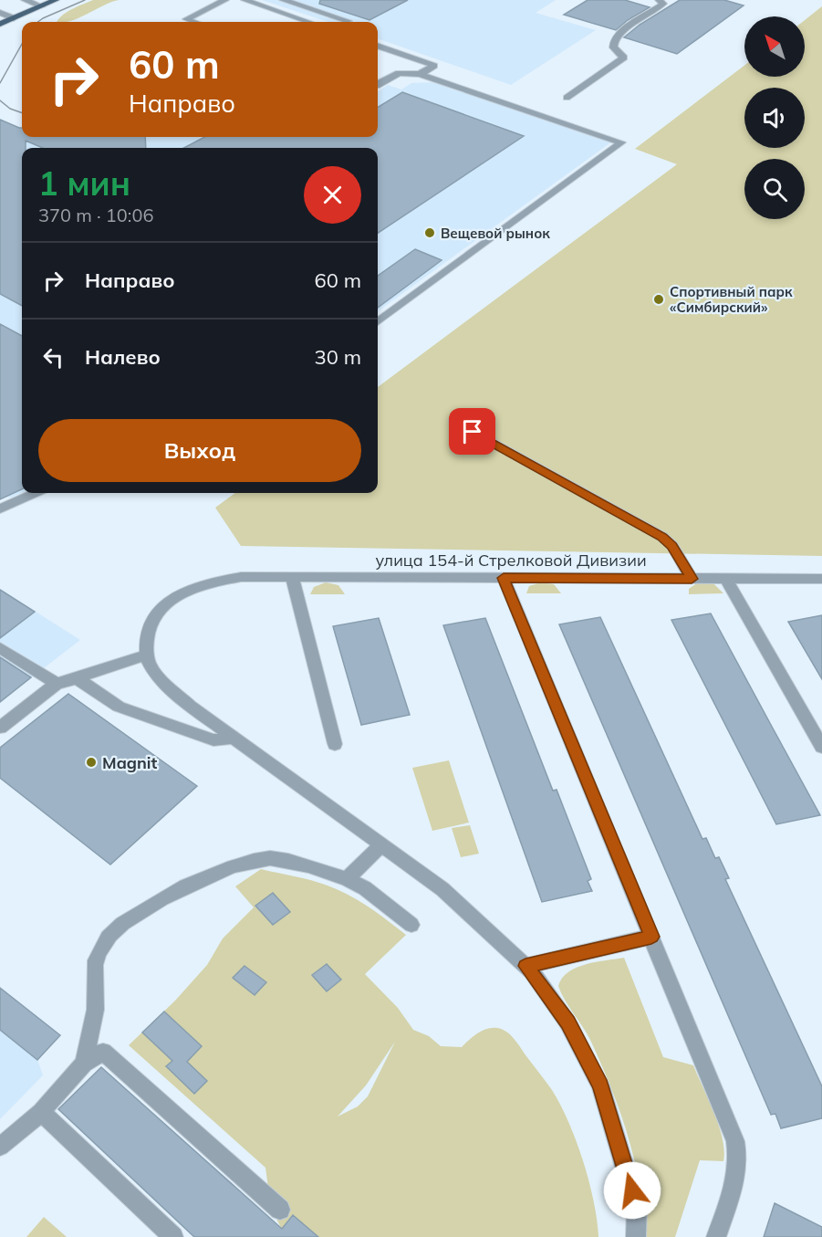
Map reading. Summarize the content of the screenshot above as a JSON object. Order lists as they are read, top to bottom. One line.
{"streets":{"street":["улица 154-й Стрелковой Дивизии"]},"places":["Вещевой рынок","Спортивный парк «Симбирский»","Magnit"],"north":"top left","page":{"turn":["60 m","Направо"],"heading":["1 мин","370 m · 10:06"],"list":[{"name":"Направо","value":"60 m"},{"name":"Налево","value":"30 m"}],"buttons":"Выход"}}
